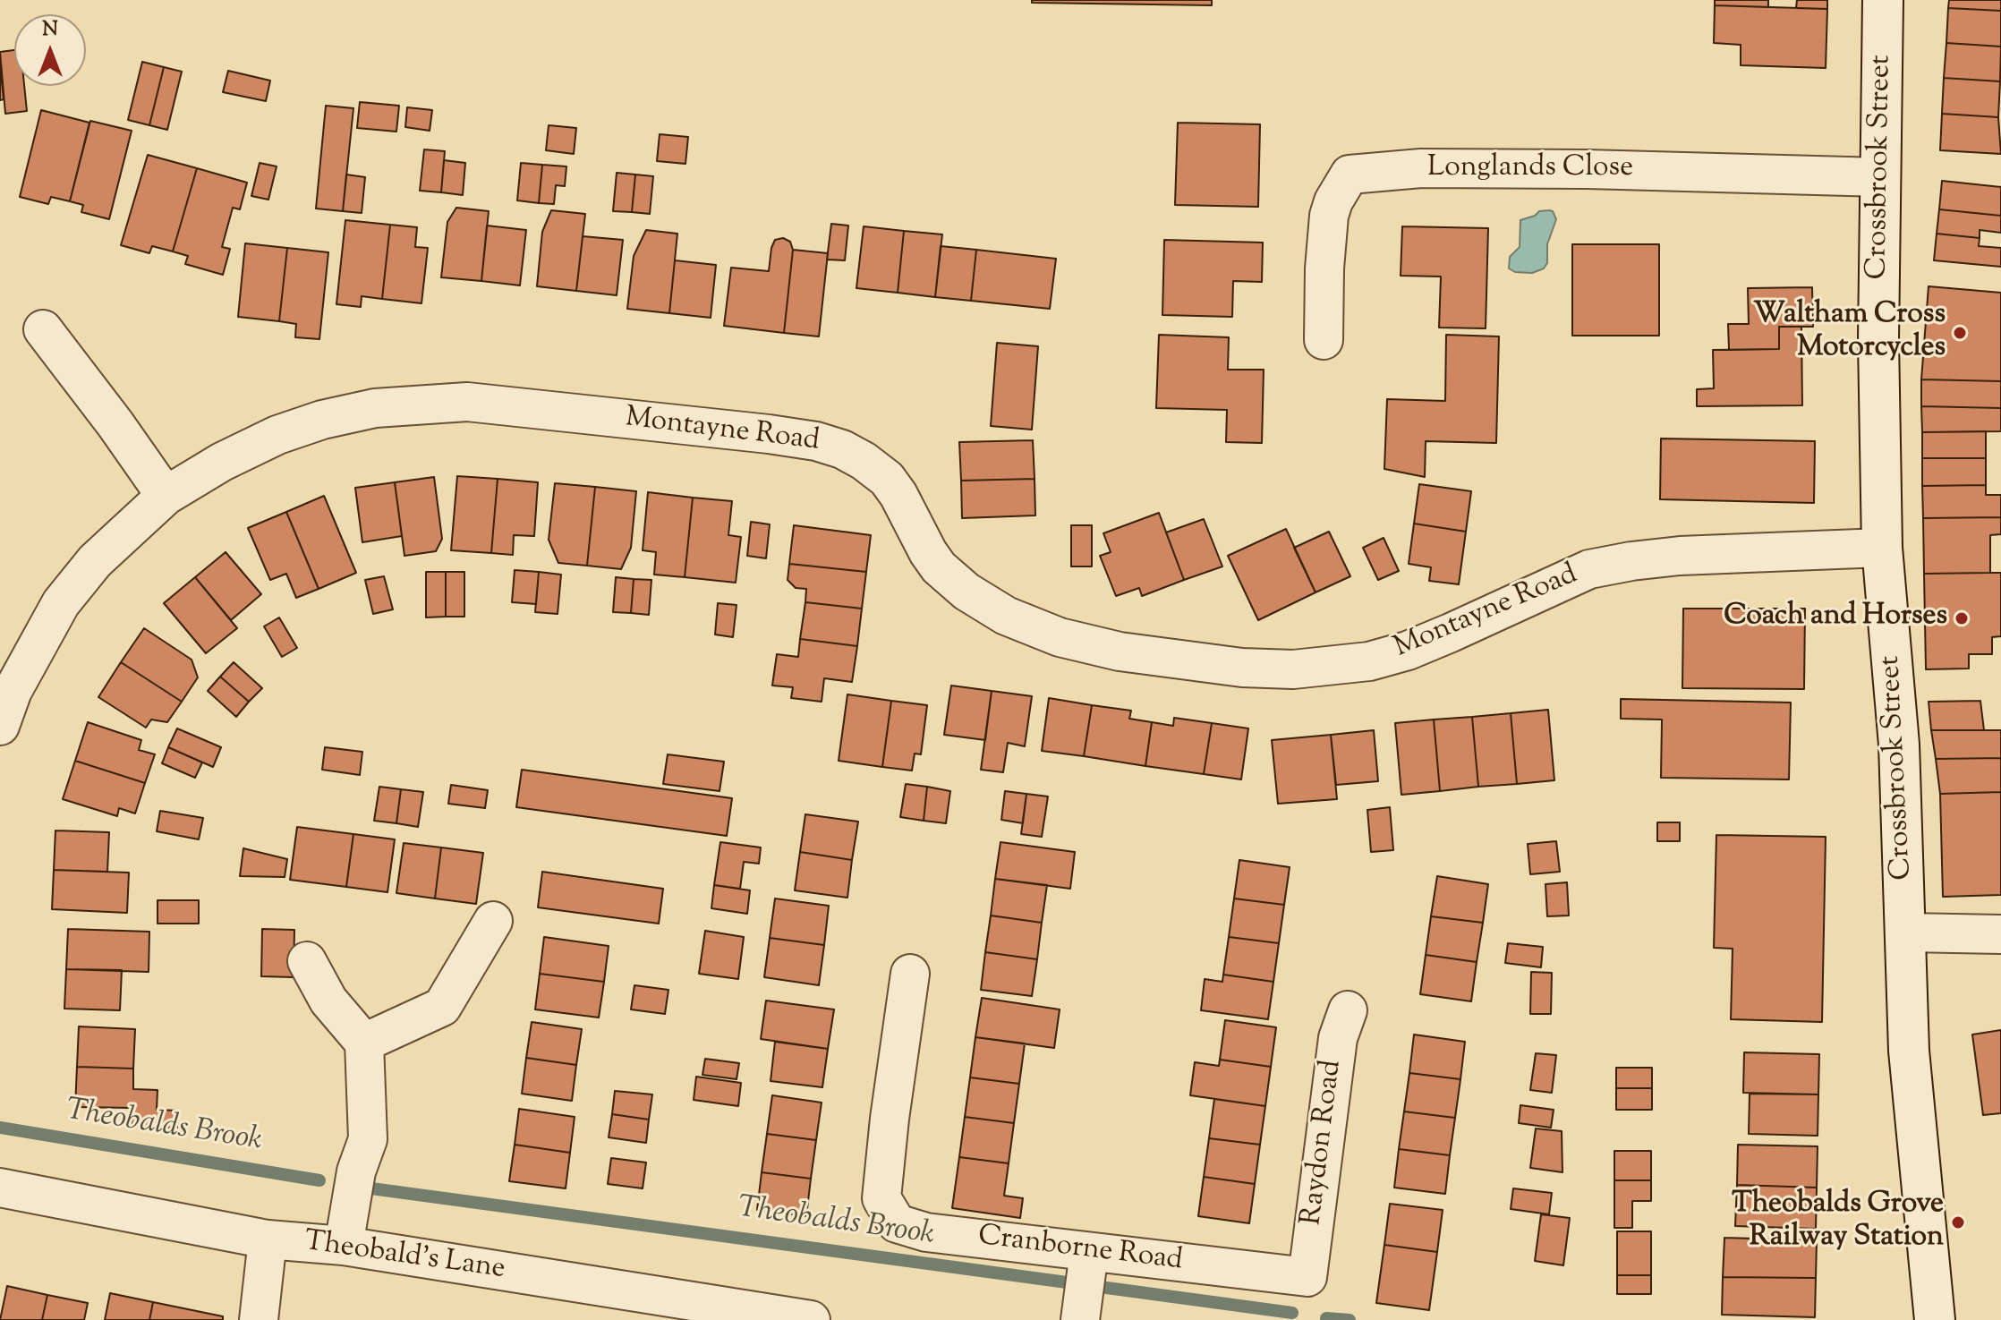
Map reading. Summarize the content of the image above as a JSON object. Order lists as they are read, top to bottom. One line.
{"streets":{"main road":["Crossbrook Street"],"street":["Longlands Close","Montayne Road","Raydon Road","Cranborne Road","Theobald's Lane"]},"crossings":[["Crossbrook Street","Longlands Close"],["Crossbrook Street","Montayne Road"],["Raydon Road","Cranborne Road"]],"water":["Theobalds Brook"],"places":["Waltham Cross Motorcycles","Coach and Horses","Theobalds Grove Railway Station"],"north":"top"}
